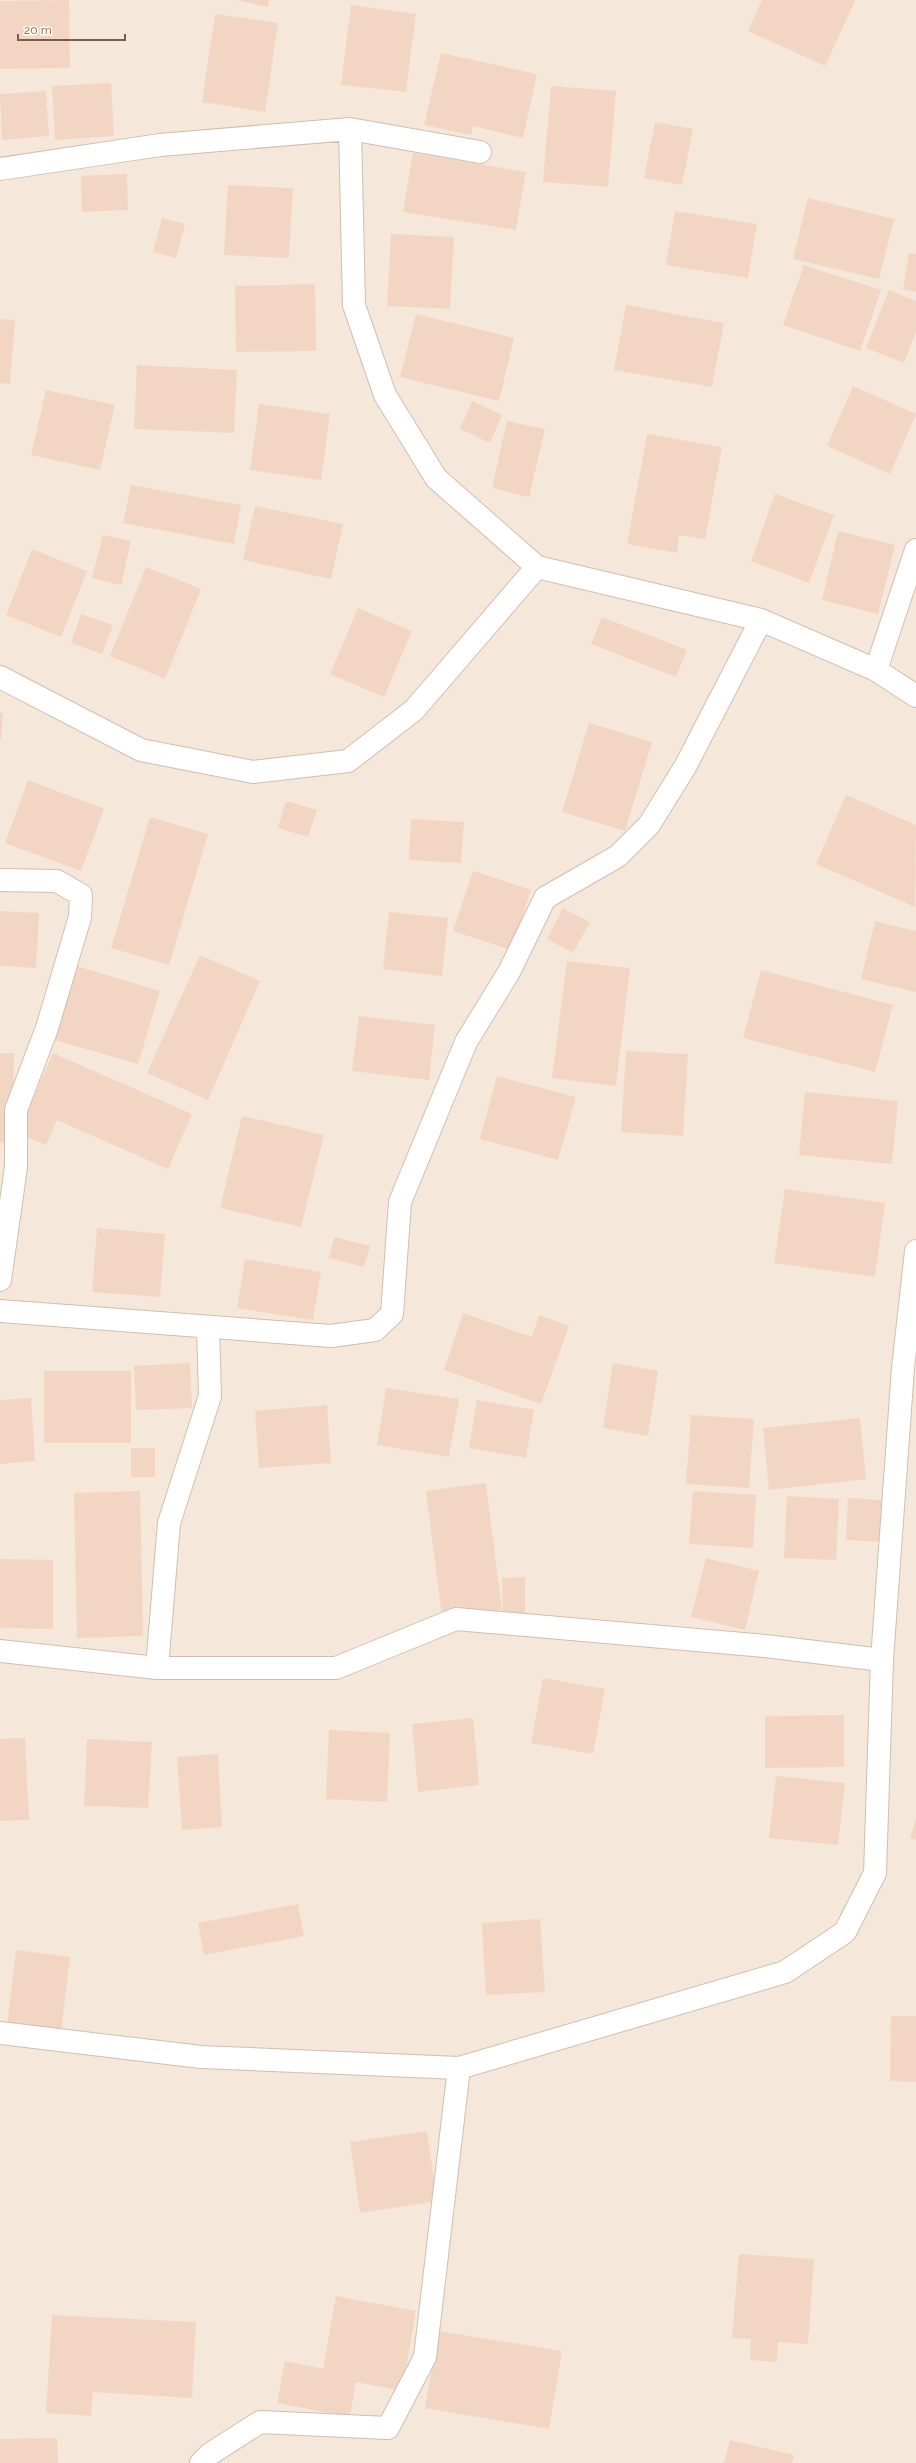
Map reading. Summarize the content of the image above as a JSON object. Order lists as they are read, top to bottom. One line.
{"scale_bar":"20 m"}
